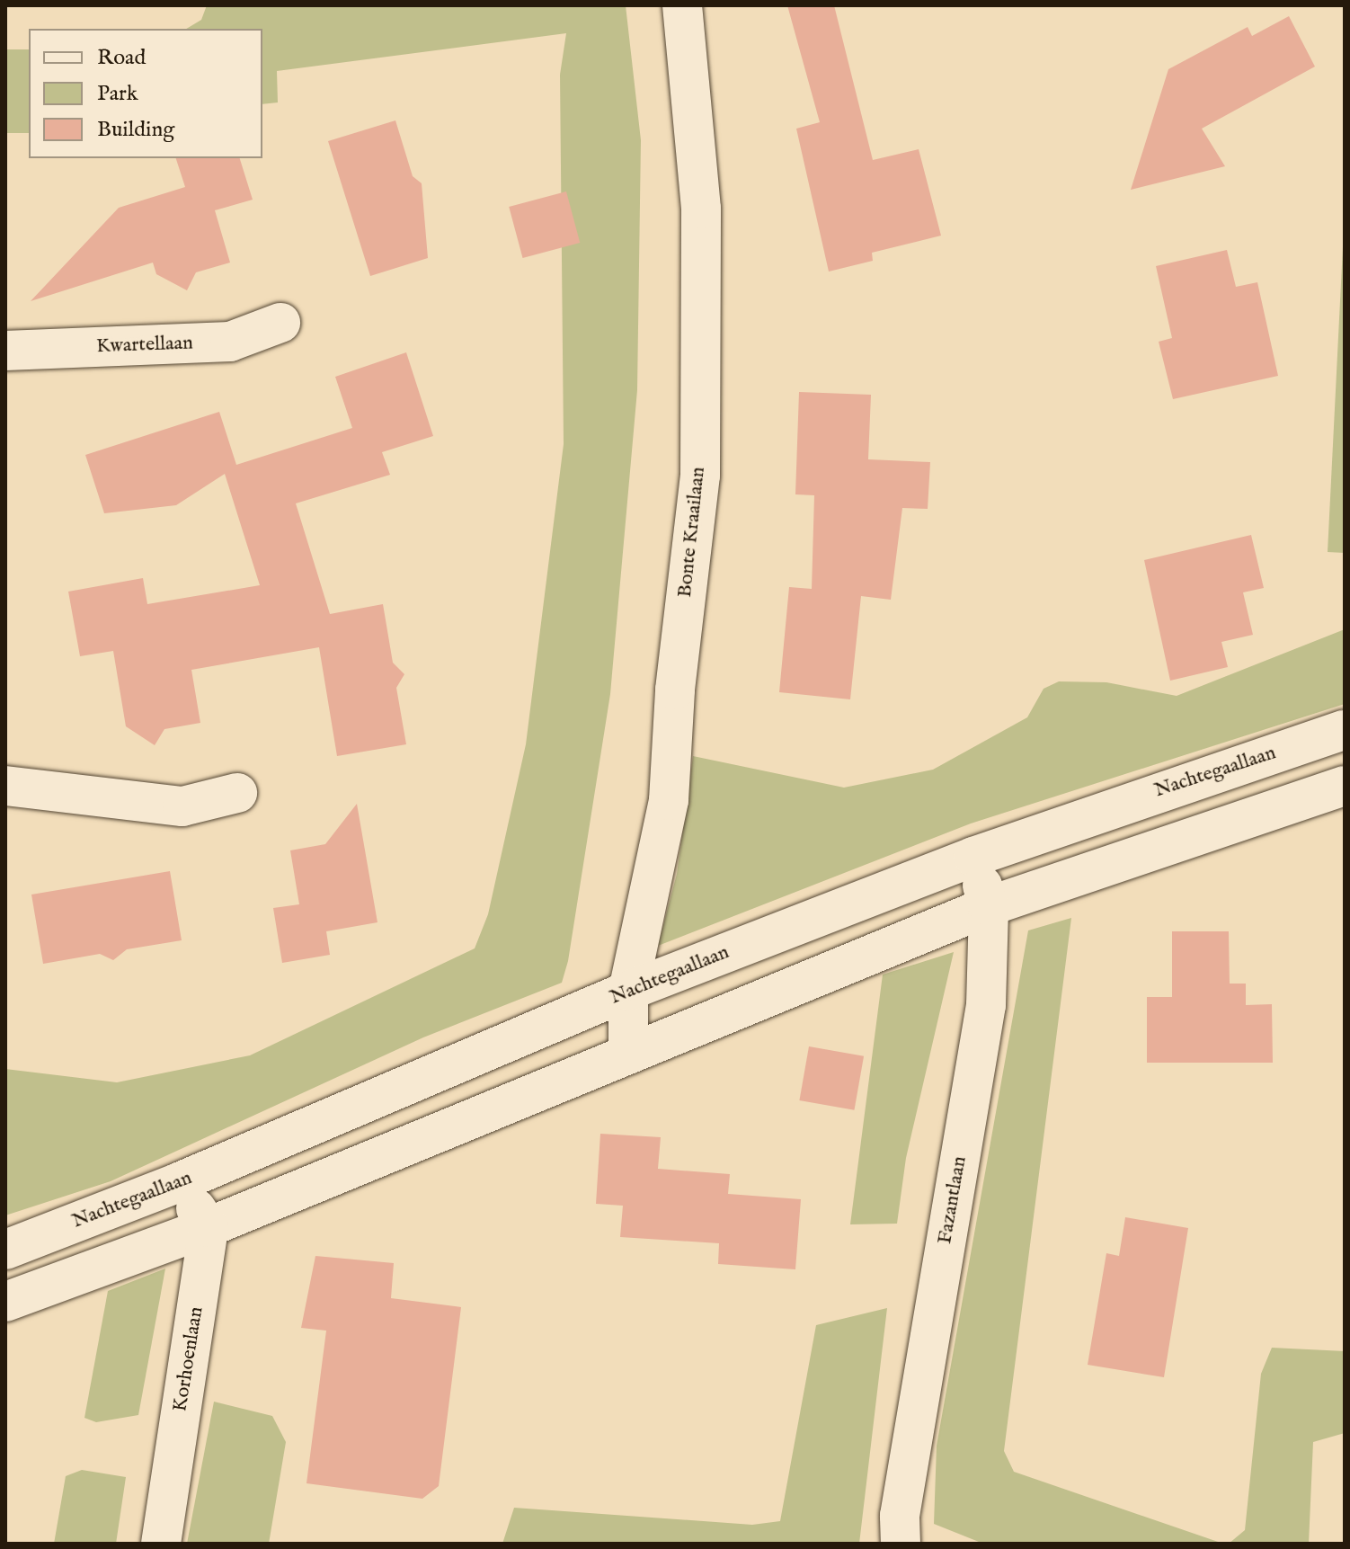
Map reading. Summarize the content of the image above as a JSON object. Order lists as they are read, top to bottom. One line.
{"streets":{"street":["Kwartellaan","Bonte Kraailaan","Nachtegaallaan","Fazantlaan","Korhoenlaan"]},"crossings":[["Bonte Kraailaan","Nachtegaallaan"],["Nachtegaallaan","Fazantlaan"]],"legend":["Road","Park","Building"]}
